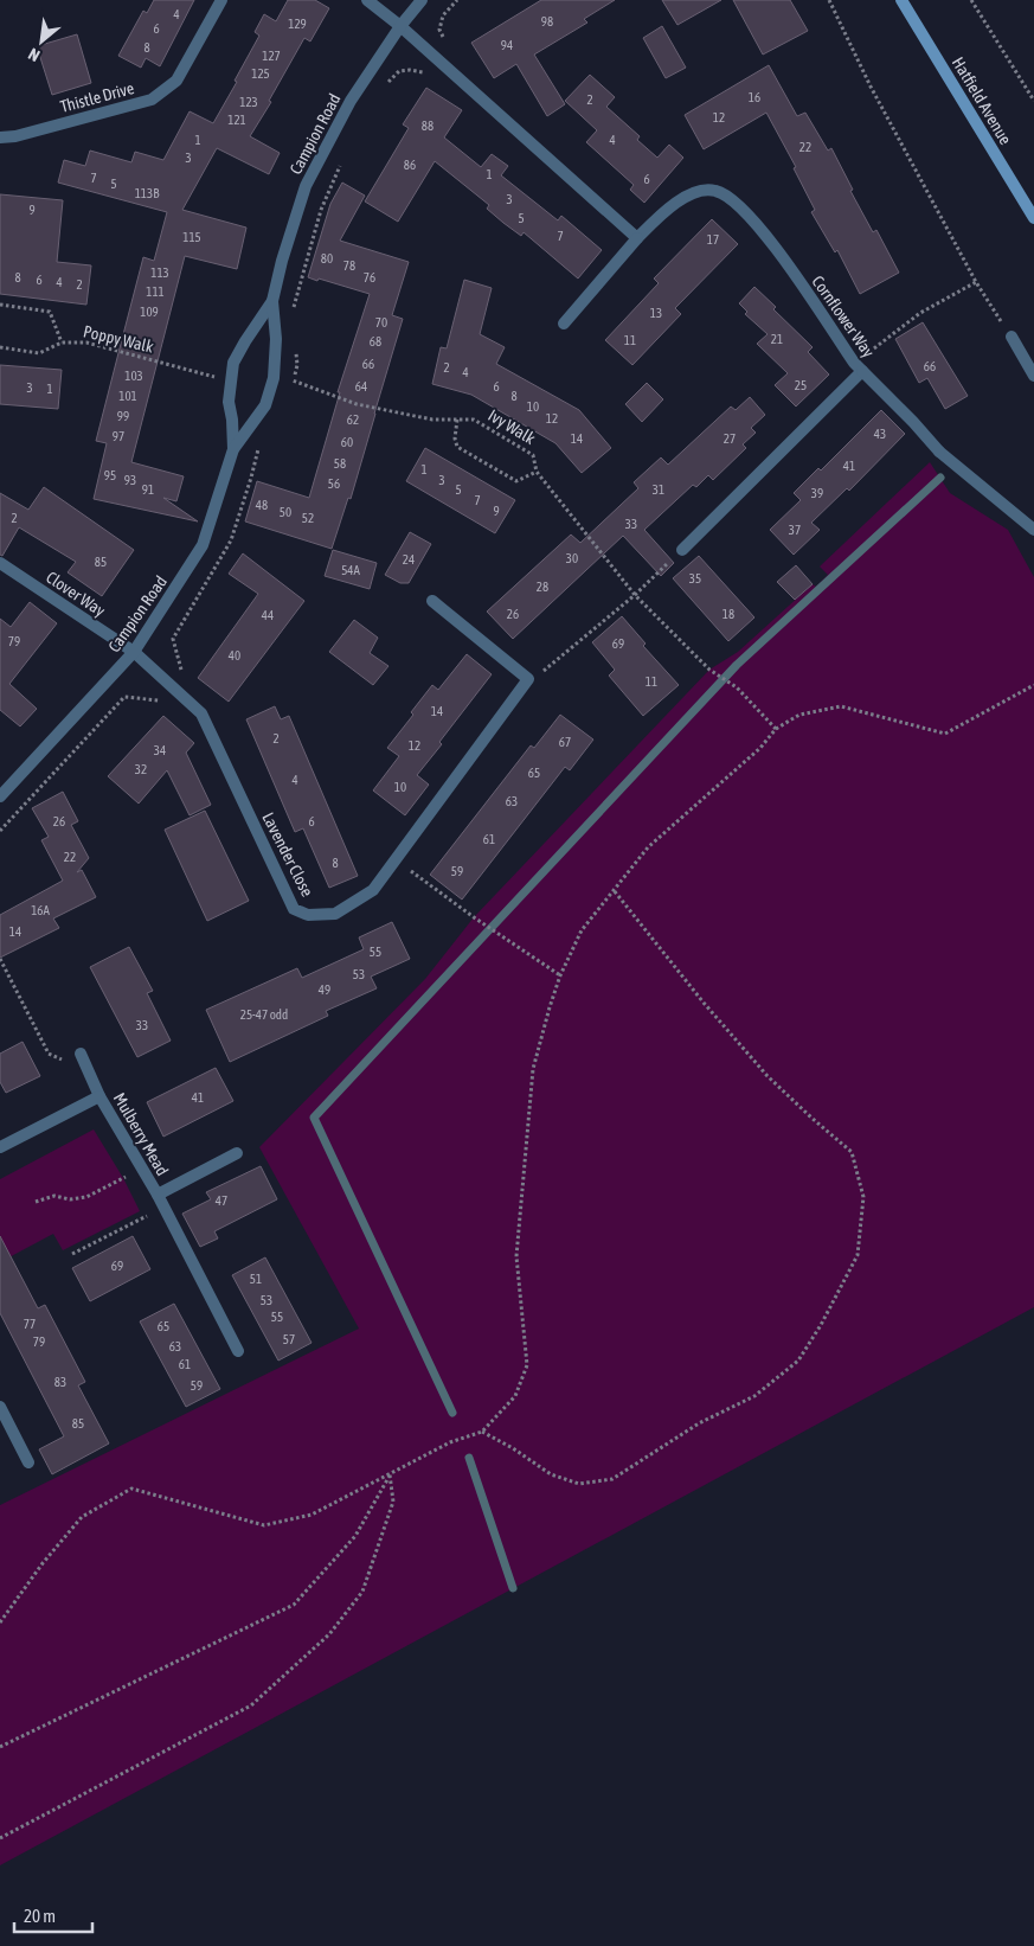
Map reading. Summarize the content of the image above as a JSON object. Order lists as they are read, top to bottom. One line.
{"streets":{"street":["Thistle Drive","Hatfield Avenue","Campion Road","Cornflower Way","Clover Way","Lavender Close","Mulberry Mead"],"path":["Poppy Walk","Ivy Walk"]},"crossings":[["Campion Road","Poppy Walk"],["Campion Road","Ivy Walk"],["Campion Road","Clover Way"],["Campion Road","Lavender Close"],["Clover Way","Lavender Close"]],"house_numbers":["4","98","129","6","94","8","127","125","16","2","123","12","121","88","1","4","22","3","86","1","7","6","5","113B","3","9","5","7","115","17","80","78","113","8","76","6","4","2","111","109","13","70","21","11","68","66","66","2","4","103","25","64","6","3","1","101","8","10","99","12","62","43","97","14","27","60","58","41","1","95","93","3","56","91","5","31","39","7","48","9","50","2","52","33","37","30","24","85","54A","35","28","26","18","44","79","69","40","11","14","2","67","12","34","32","65","4","10","63","26","6","61","22","8","59","16A","14","55","53","49","25-47 odd","33","41","47","69","51","53","55","77","65","57","79","63","61","83","59","85"],"scale_bar":"20 m","north":"bottom left"}
